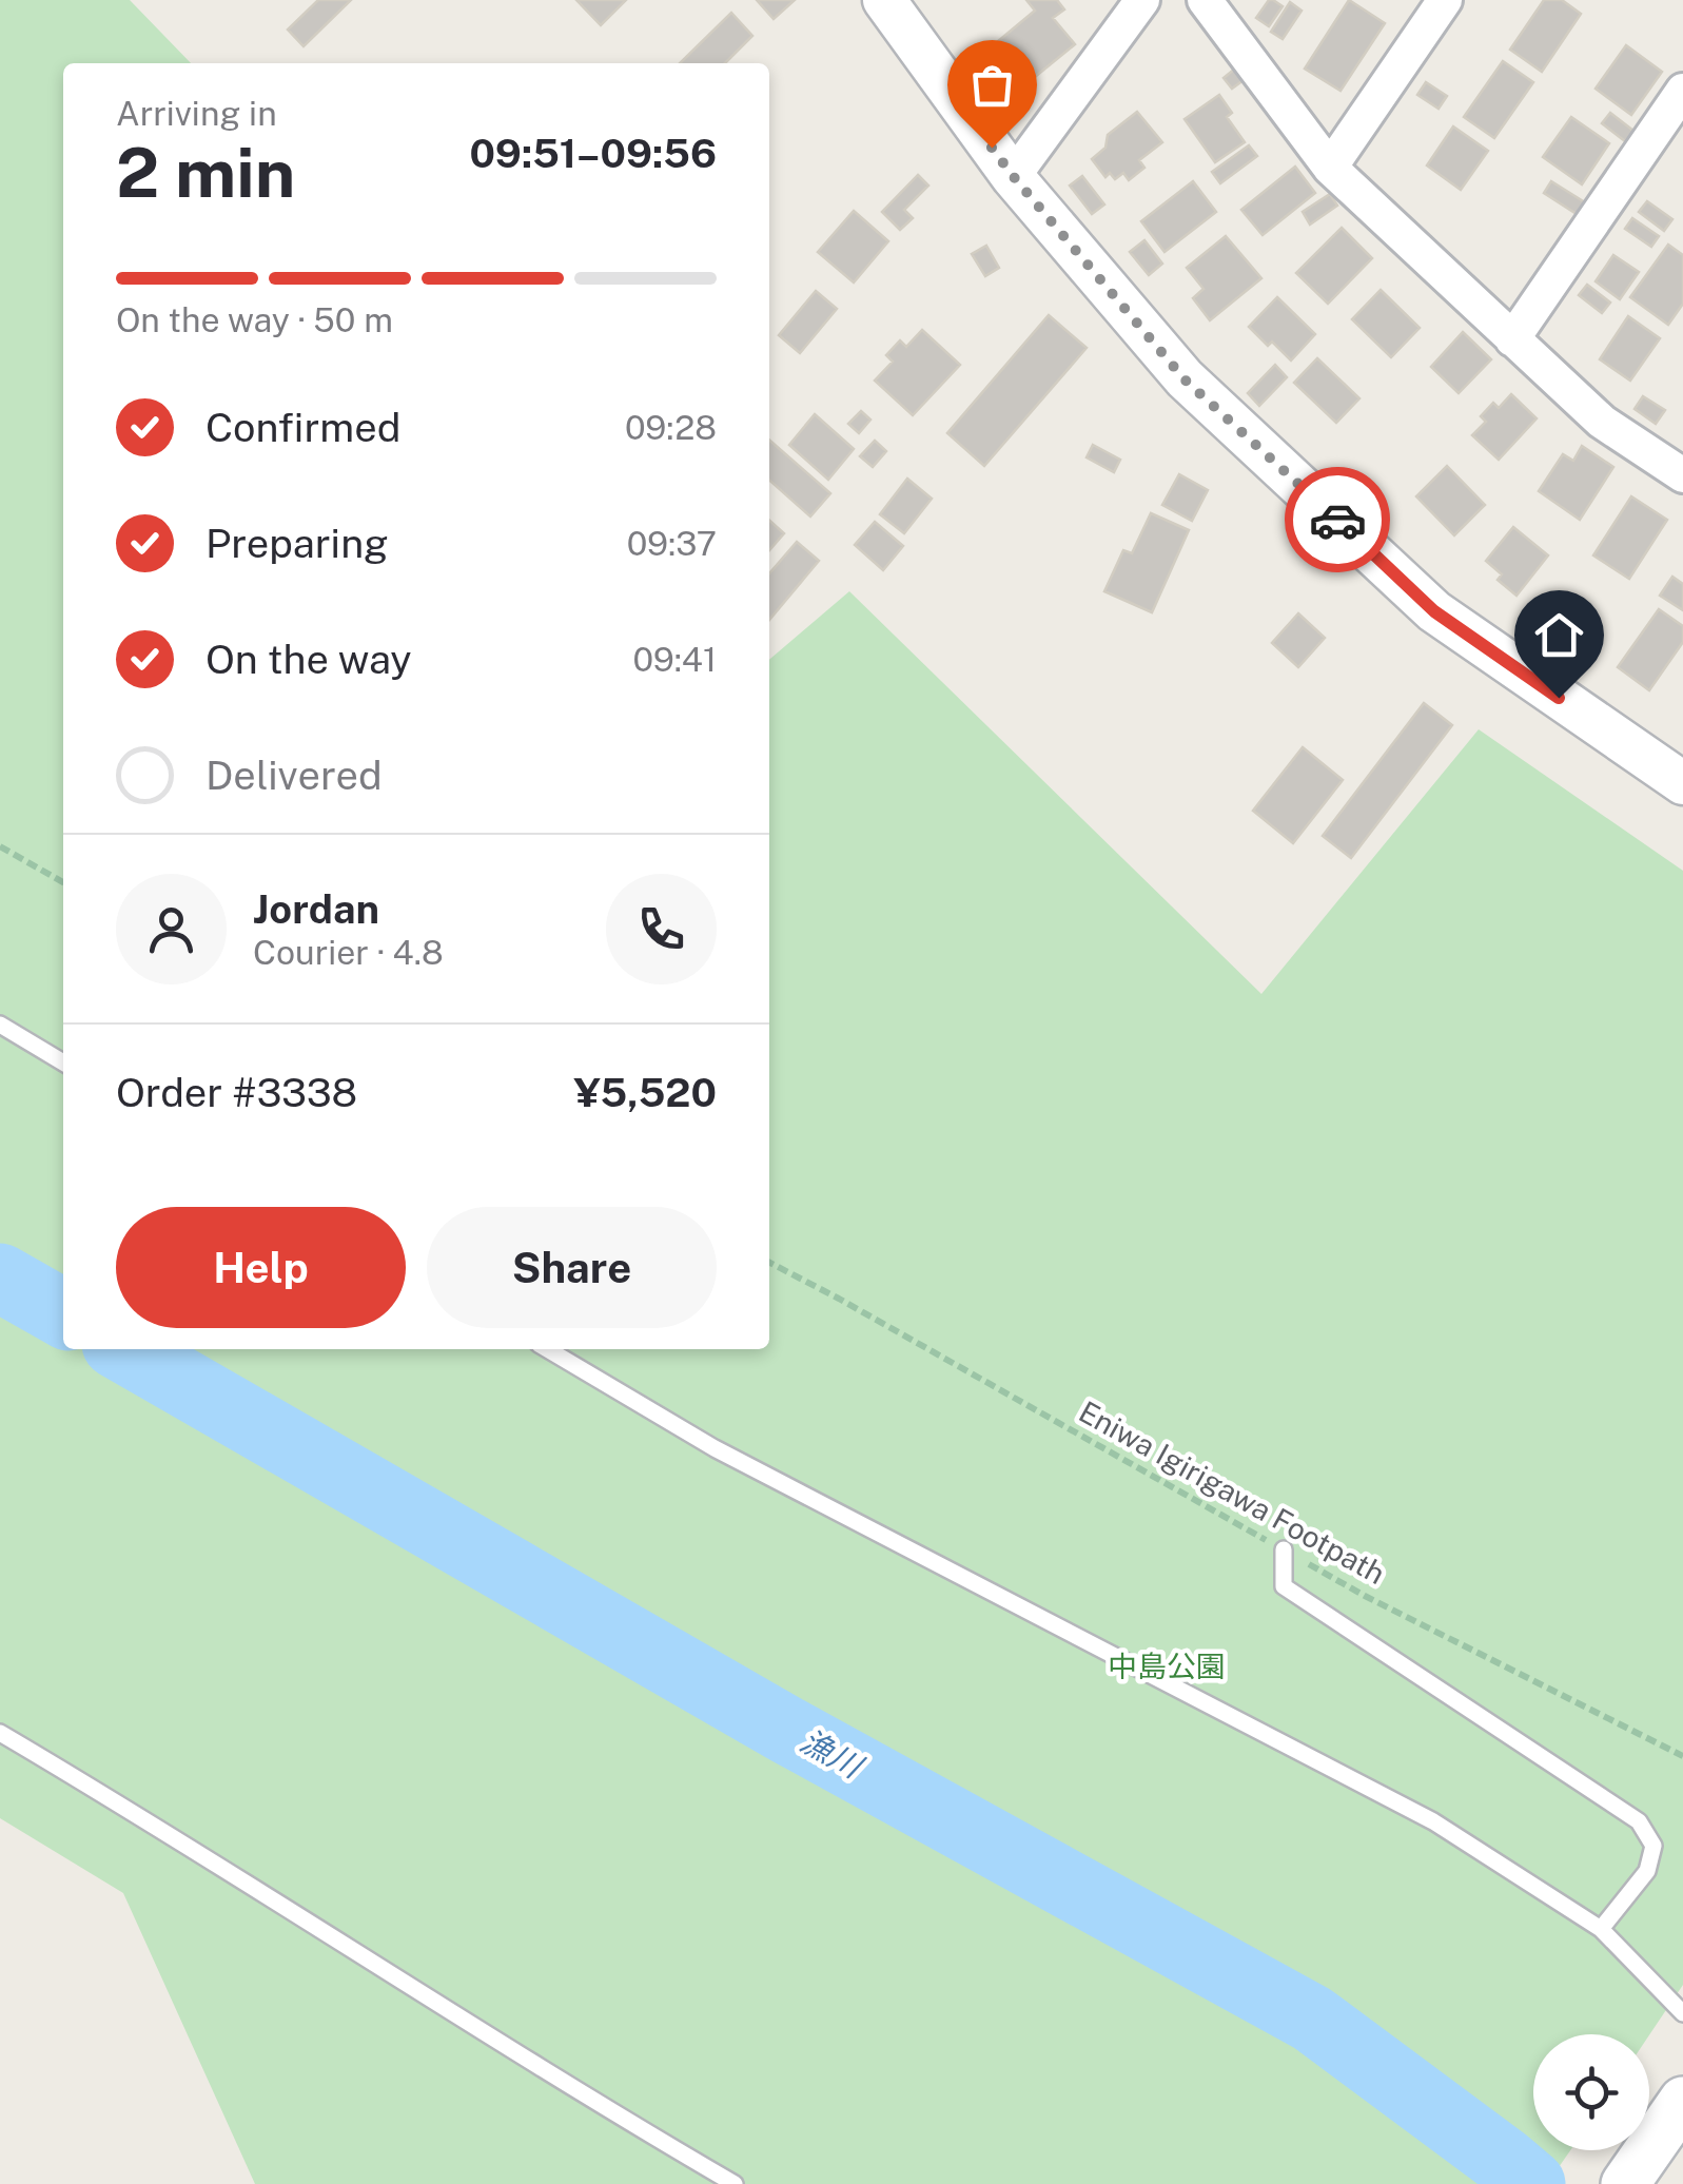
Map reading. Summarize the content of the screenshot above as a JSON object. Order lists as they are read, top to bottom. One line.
{"streets":{"path":["Eniwa Igirigawa Footpath"]},"water":["漁川"],"parks":["中島公園"],"page":{"heading":["2 min","Arriving in","09:51–09:56"],"panel":["Jordan","Courier · 4.8","Order #3338","¥5,520"],"bar":"On the way · 50 m","list":[["Confirmed","09:28"],["Preparing","09:37"],["On the way","09:41"],"Delivered"],"buttons":["Help","Share"]}}
